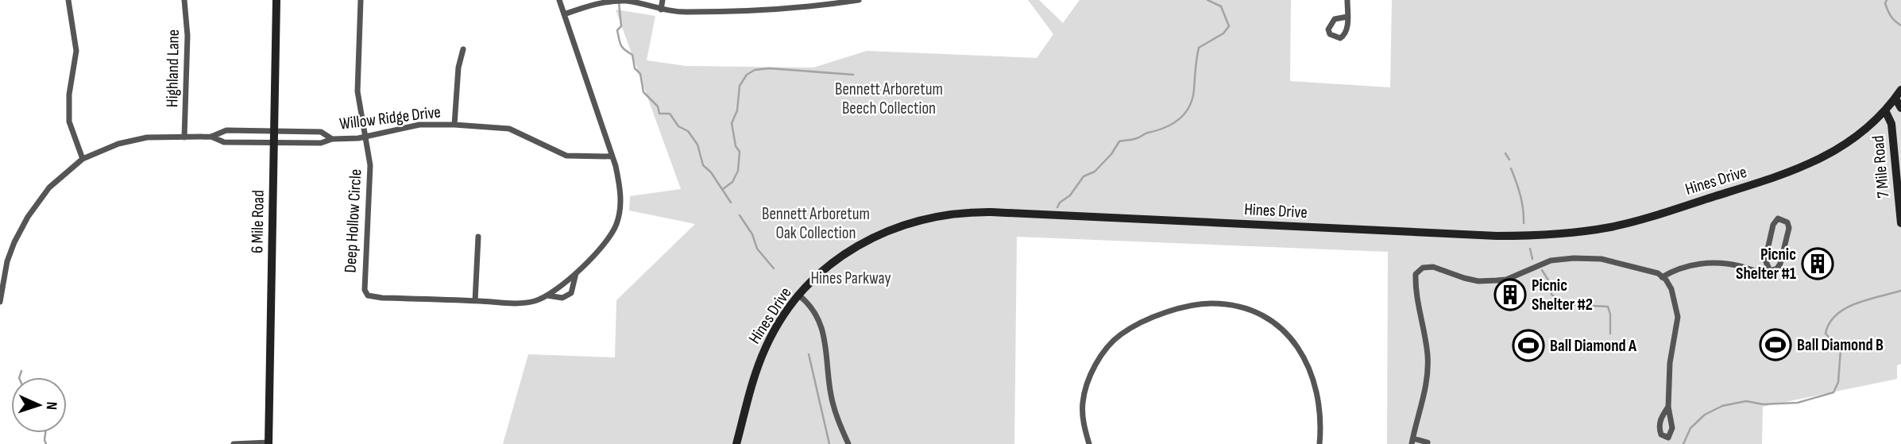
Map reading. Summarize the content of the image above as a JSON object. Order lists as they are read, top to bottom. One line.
{"streets":{"street":["Highland Lane","Willow Ridge Drive","7 Mile Road","Hines Drive","Deep Hollow Circle","6 Mile Road"]},"crossings":[["Willow Ridge Drive","Deep Hollow Circle"],["Willow Ridge Drive","6 Mile Road"],["7 Mile Road","Hines Drive"]],"parks":["Bennett Arboretum Beech Collection","Bennett Arboretum Oak Collection","Hines Parkway"],"places":{"building":["Picnic Shelter #1","Picnic Shelter #2"],"sports":["Ball Diamond B","Ball Diamond A"]},"north":"right"}
